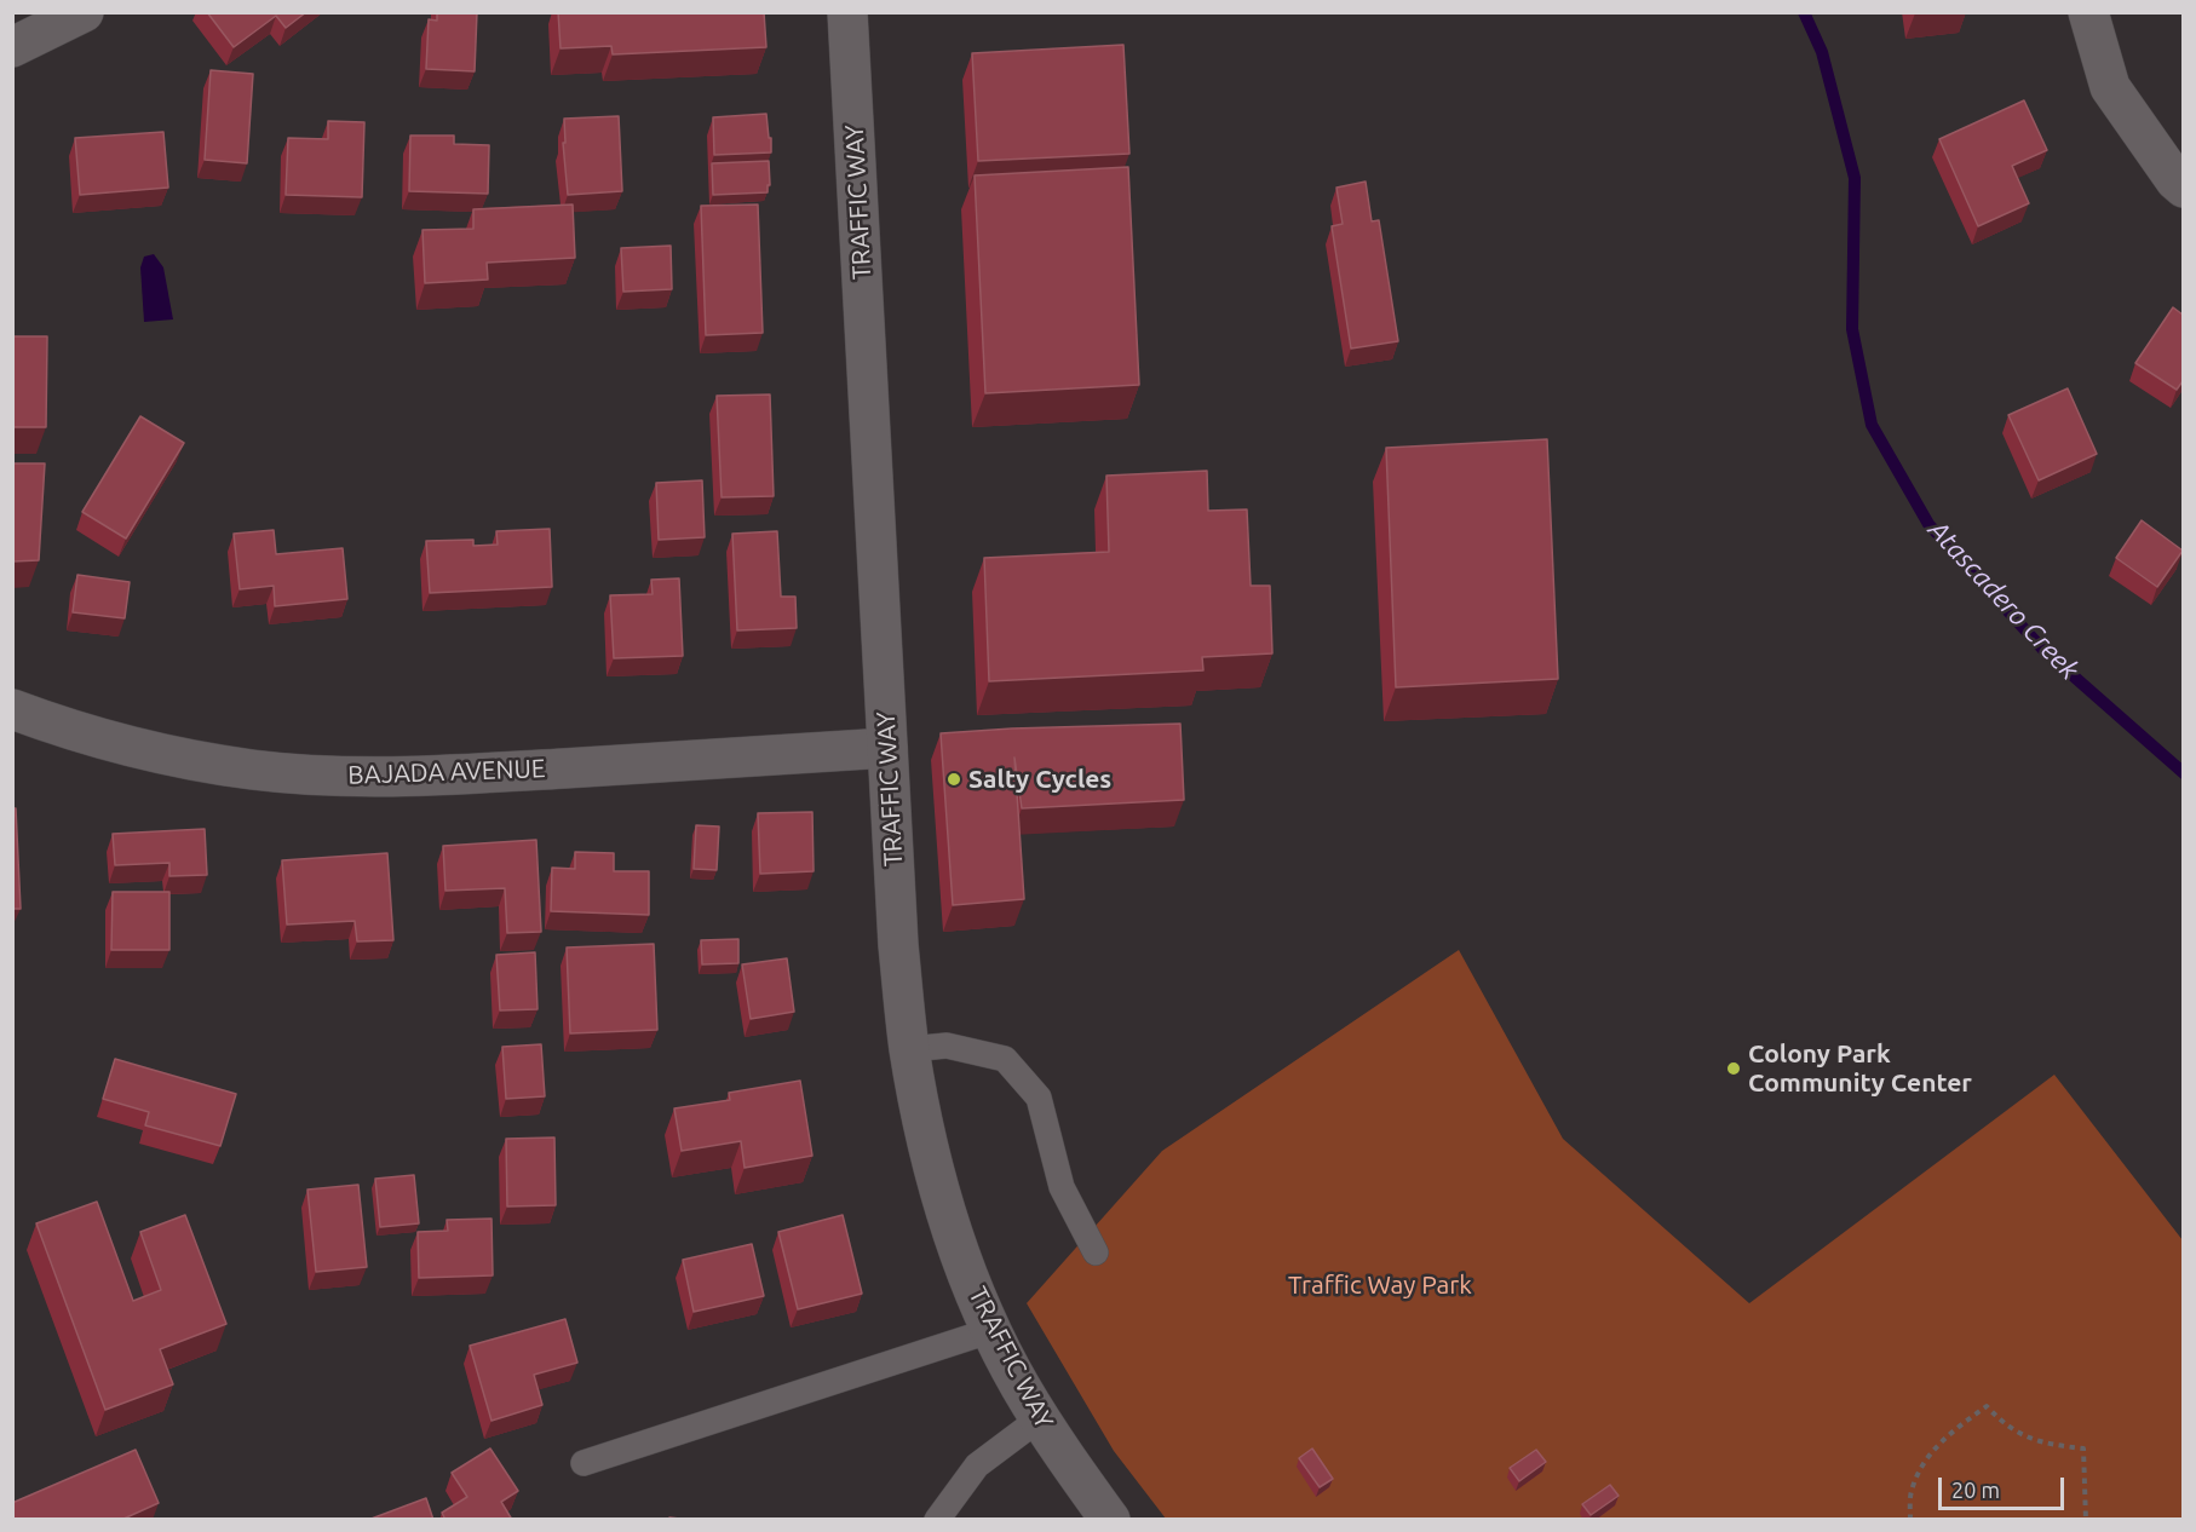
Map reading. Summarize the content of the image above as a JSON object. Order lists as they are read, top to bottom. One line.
{"streets":{"street":["TRAFFIC WAY","BAJADA AVENUE"]},"crossings":[["TRAFFIC WAY","BAJADA AVENUE"]],"water":["Atascadero Creek"],"parks":["Traffic Way Park"],"places":["Salty Cycles","Colony Park Community Center"],"scale_bar":"20 m"}
